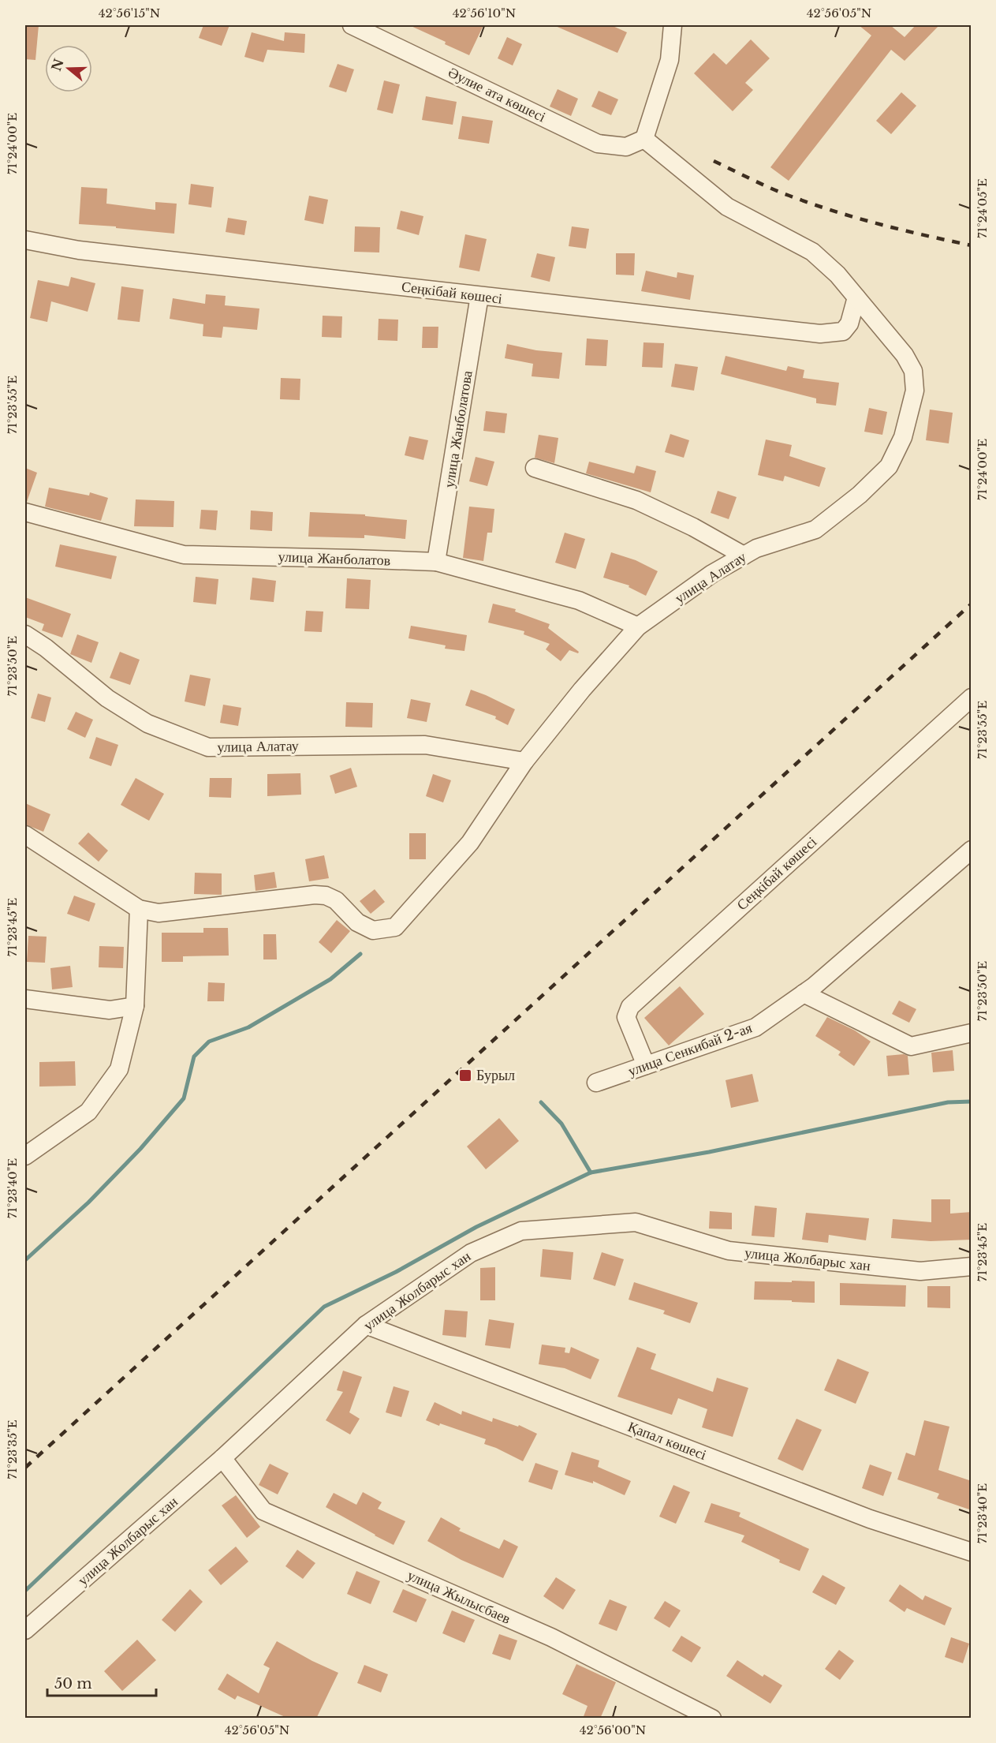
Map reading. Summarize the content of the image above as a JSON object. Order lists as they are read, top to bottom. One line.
{"streets":{"street":["Әулие ата көшесі","Сеңкібай көшесі","улица Жанболатова","улица Жанболатов","улица Алатау","улица Сенкибай 2-ая","улица Жолбарыс хан","Қапал көшесі","улица Жылысбаев"]},"crossings":[["Әулие ата көшесі","улица Алатау"],["Сеңкібай көшесі","улица Жанболатова"],["Сеңкібай көшесі","улица Алатау"],["Сеңкібай көшесі","улица Сенкибай 2-ая"],["улица Жанболатова","улица Жанболатов"],["улица Жанболатов","улица Алатау"],["улица Жолбарыс хан","Қапал көшесі"],["улица Жолбарыс хан","улица Жылысбаев"]],"places":{"transit":["Бурыл"]},"scale_bar":"50 m","north":"left","coordinates":["42°56'15\"N","42°56'10\"N","42°56'05\"N","71°24'00\"E","71°24'05\"E","71°23'55\"E","71°23'50\"E","71°23'45\"E","71°23'40\"E","71°23'35\"E","42°56'00\"N"]}
